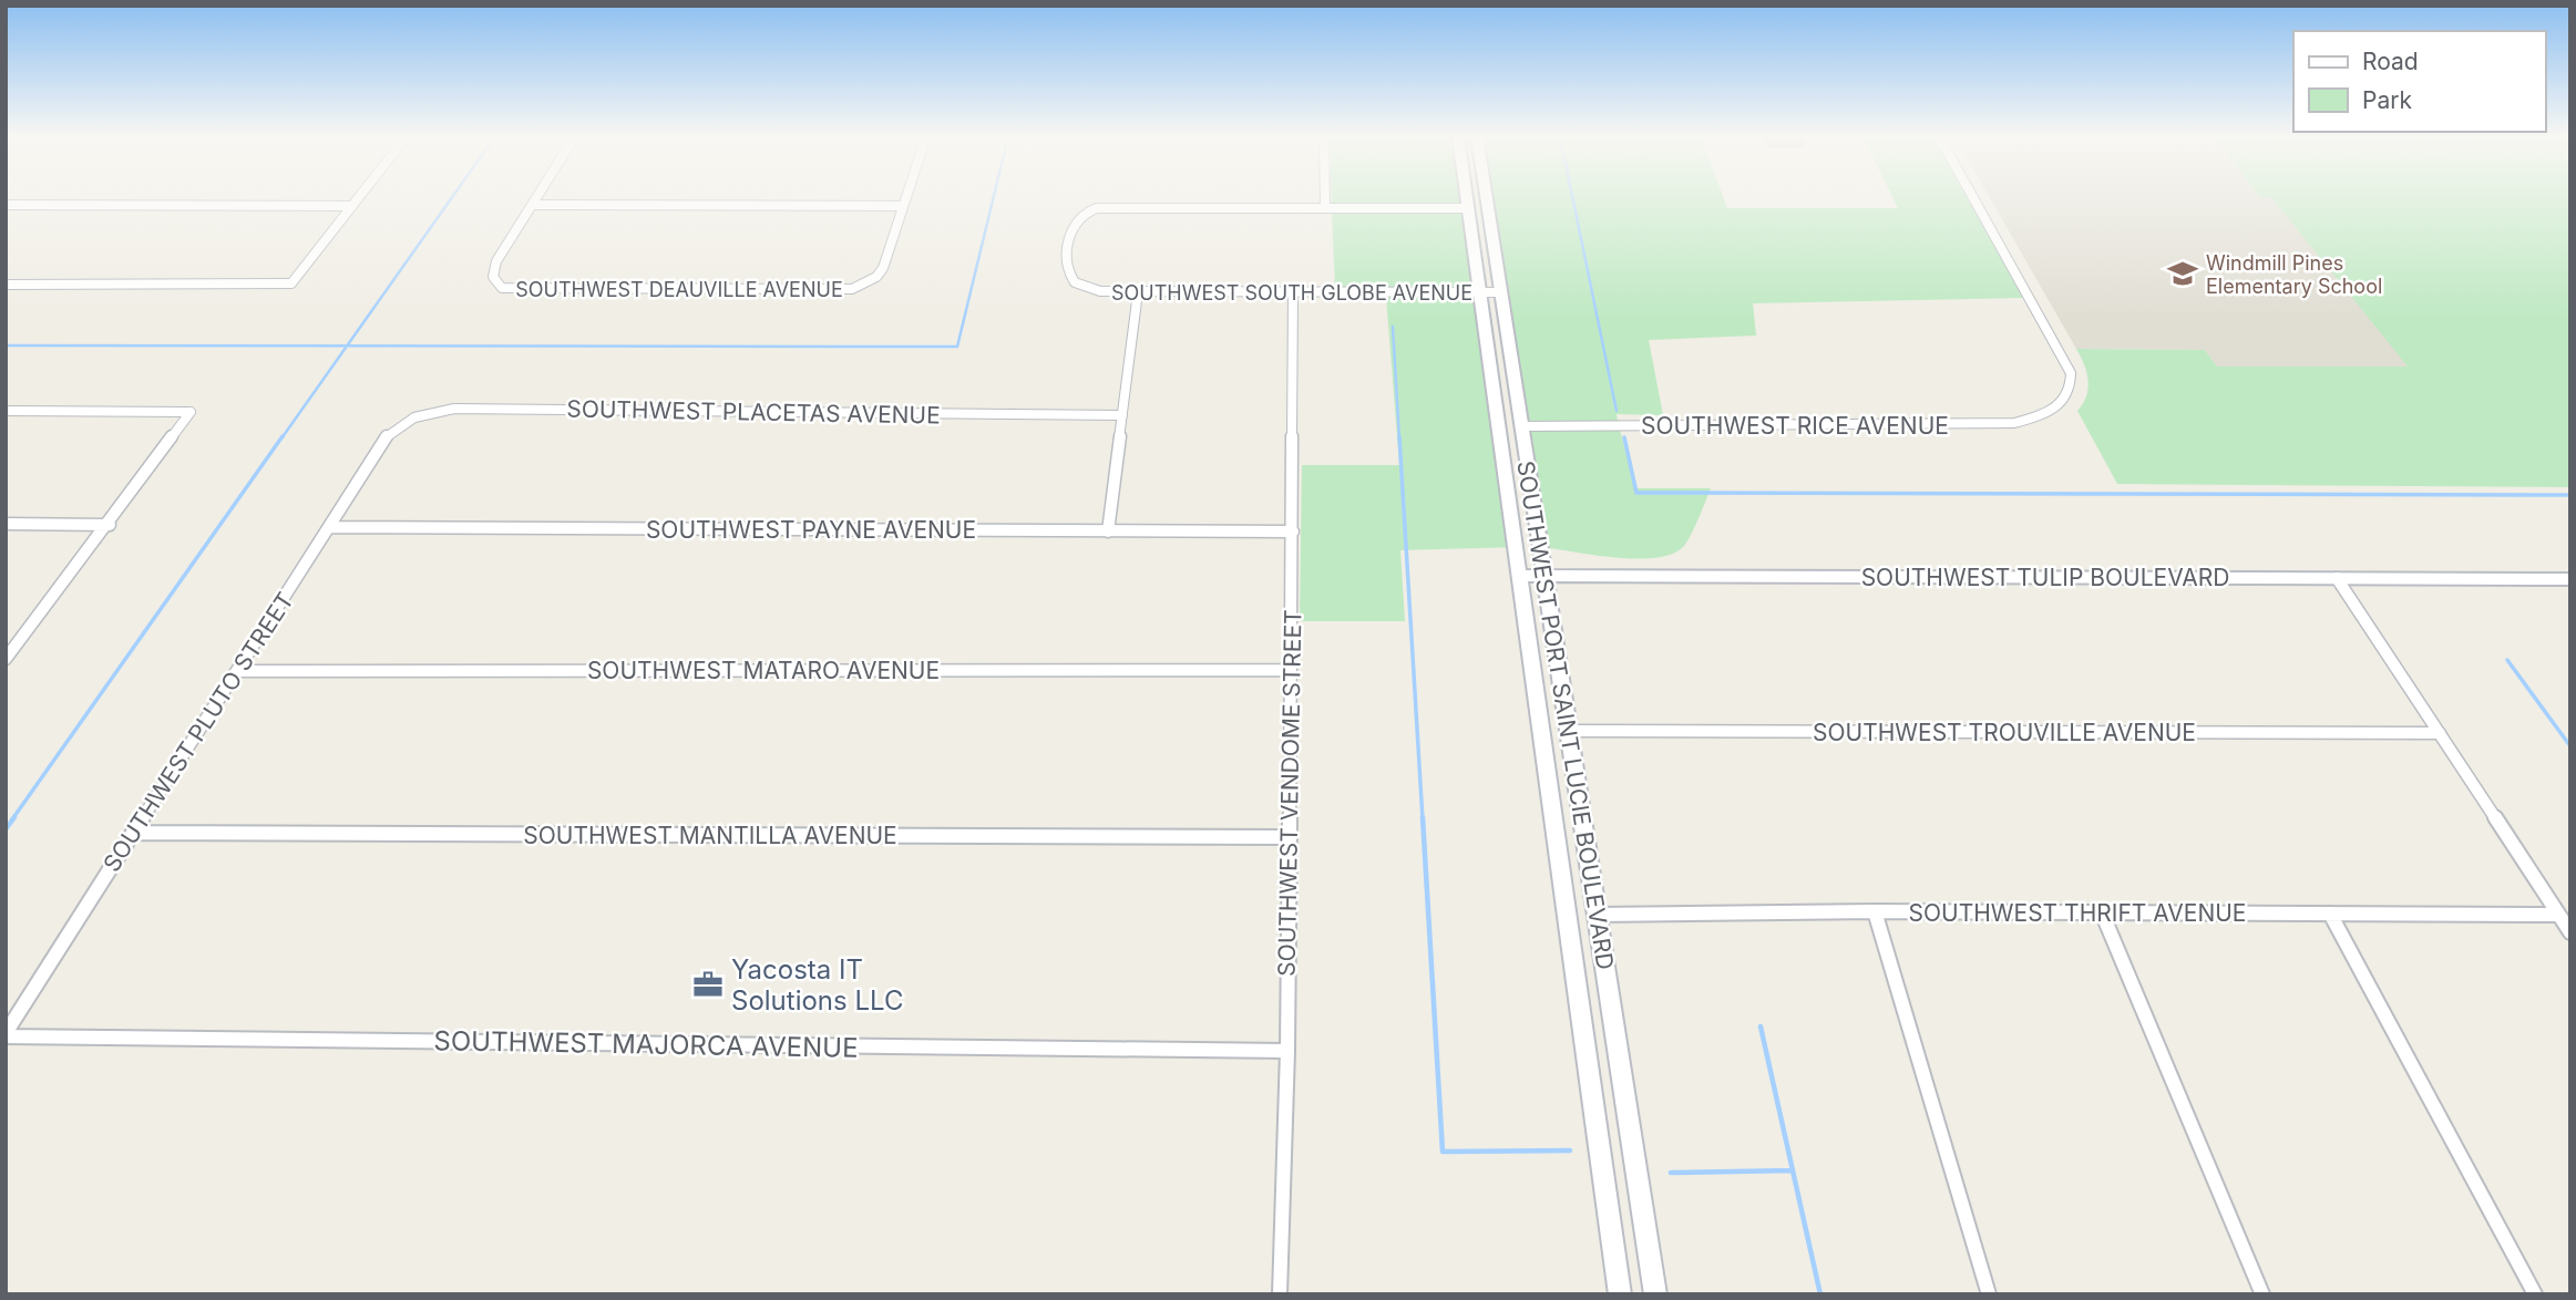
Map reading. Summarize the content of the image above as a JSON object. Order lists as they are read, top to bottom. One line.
{"streets":{"main road":["SOUTHWEST TULIP BOULEVARD","SOUTHWEST PORT SAINT LUCIE BOULEVARD"],"street":["SOUTHWEST DEAUVILLE AVENUE","SOUTHWEST SOUTH GLOBE AVENUE","SOUTHWEST PLACETAS AVENUE","SOUTHWEST RICE AVENUE","SOUTHWEST PAYNE AVENUE","SOUTHWEST MATARO AVENUE","SOUTHWEST PLUTO STREET","SOUTHWEST TROUVILLE AVENUE","SOUTHWEST VENDOME STREET","SOUTHWEST MANTILLA AVENUE","SOUTHWEST THRIFT AVENUE","SOUTHWEST MAJORCA AVENUE"]},"crossings":[["SOUTHWEST SOUTH GLOBE AVENUE","SOUTHWEST PORT SAINT LUCIE BOULEVARD"],["SOUTHWEST SOUTH GLOBE AVENUE","SOUTHWEST VENDOME STREET"],["SOUTHWEST PLACETAS AVENUE","SOUTHWEST PLUTO STREET"],["SOUTHWEST RICE AVENUE","SOUTHWEST PORT SAINT LUCIE BOULEVARD"],["SOUTHWEST PAYNE AVENUE","SOUTHWEST PLUTO STREET"],["SOUTHWEST PAYNE AVENUE","SOUTHWEST VENDOME STREET"],["SOUTHWEST TULIP BOULEVARD","SOUTHWEST PORT SAINT LUCIE BOULEVARD"],["SOUTHWEST MATARO AVENUE","SOUTHWEST PLUTO STREET"],["SOUTHWEST MATARO AVENUE","SOUTHWEST VENDOME STREET"],["SOUTHWEST PORT SAINT LUCIE BOULEVARD","SOUTHWEST TROUVILLE AVENUE"],["SOUTHWEST PORT SAINT LUCIE BOULEVARD","SOUTHWEST THRIFT AVENUE"],["SOUTHWEST PLUTO STREET","SOUTHWEST MANTILLA AVENUE"],["SOUTHWEST PLUTO STREET","SOUTHWEST MAJORCA AVENUE"],["SOUTHWEST VENDOME STREET","SOUTHWEST MANTILLA AVENUE"],["SOUTHWEST VENDOME STREET","SOUTHWEST MAJORCA AVENUE"]],"places":{"school or university":["Windmill Pines Elementary School"],"office":["Yacosta IT Solutions LLC"]},"legend":["Road","Park"]}
